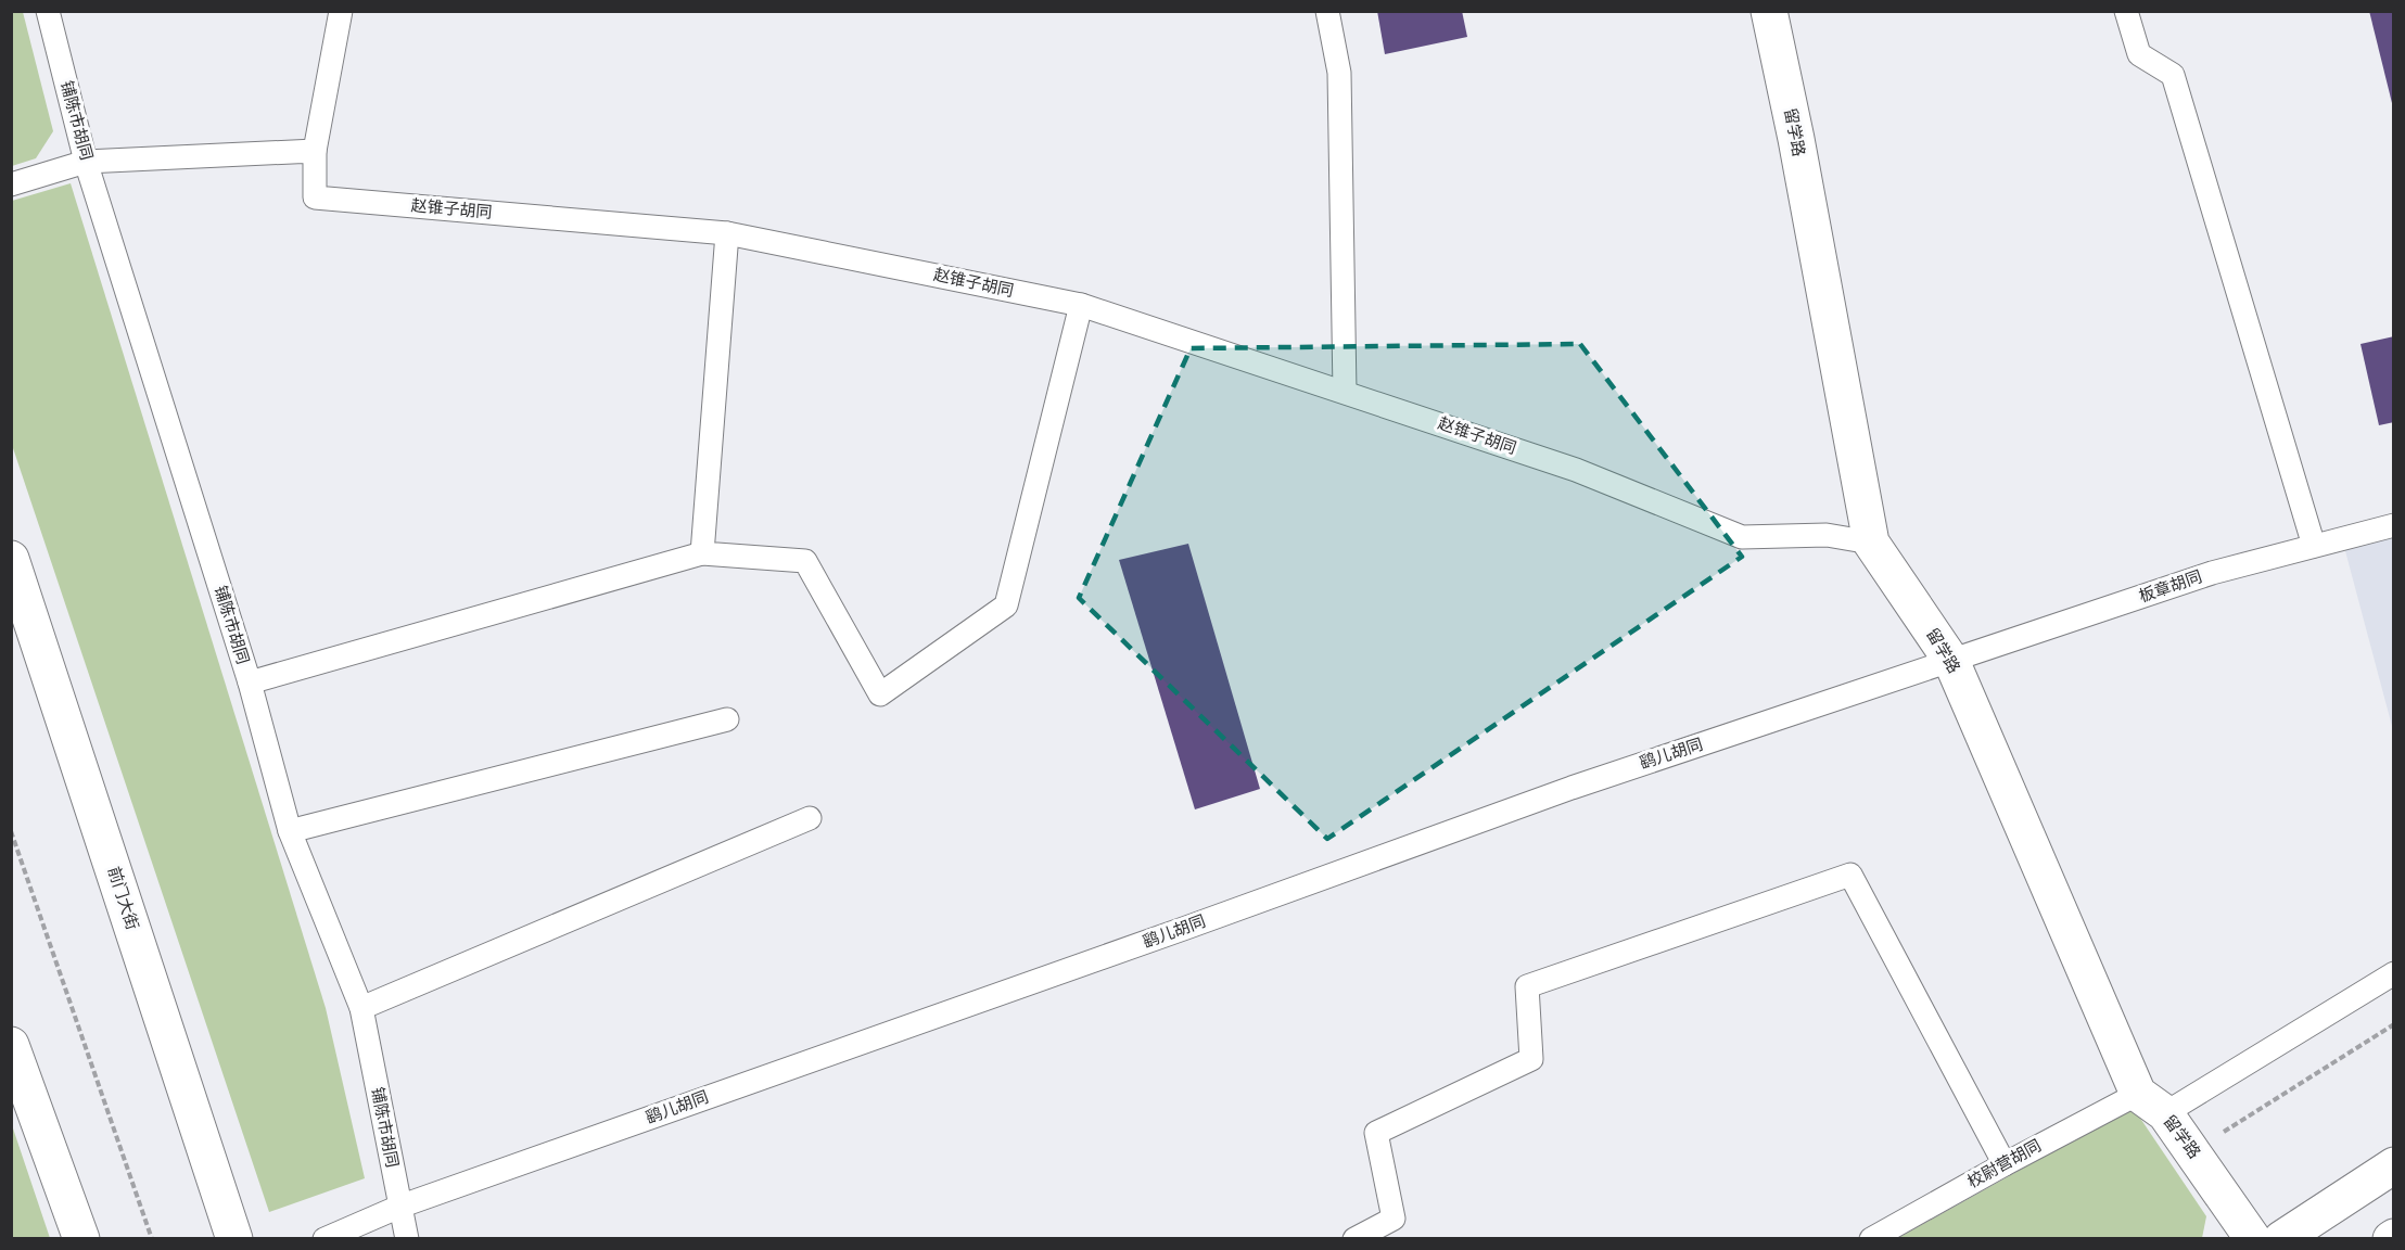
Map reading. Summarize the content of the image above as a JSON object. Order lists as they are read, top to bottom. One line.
{"streets":{"street":["留学路","前门大街"],"lane":["铺陈市胡同","赵锥子胡同","板章胡同","鹞儿胡同","校尉营胡同"]},"crossings":[["铺陈市胡同","鹞儿胡同"],["留学路","赵锥子胡同"],["留学路","板章胡同"],["留学路","鹞儿胡同"],["留学路","校尉营胡同"],["板章胡同","鹞儿胡同"]]}
